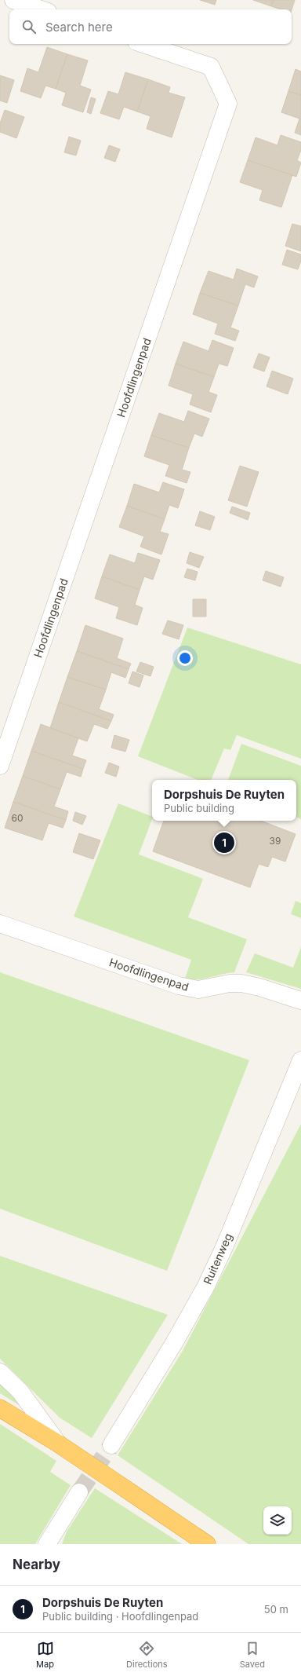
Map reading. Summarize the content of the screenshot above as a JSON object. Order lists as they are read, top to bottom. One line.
{"streets":{"street":["Hoofdlingenpad","Ruitenweg"]},"house_numbers":["60","39"],"page":{"search":"Search here","popup":["Dorpshuis De Ruyten","Public building"],"pins":"1","heading":"Nearby","list":[{"mark":"1","name":"Dorpshuis De Ruyten","note":"Public building · Hoofdlingenpad","value":"50 m"}],"nav":["Map","Directions","Saved"]}}
